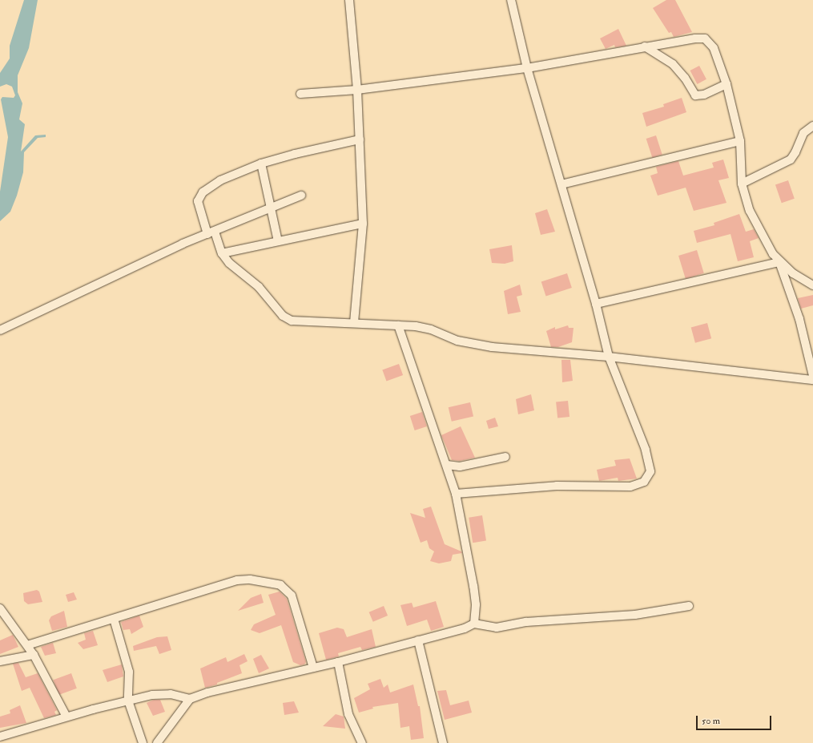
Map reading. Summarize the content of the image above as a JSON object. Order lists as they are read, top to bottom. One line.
{"scale_bar":"50 m"}
